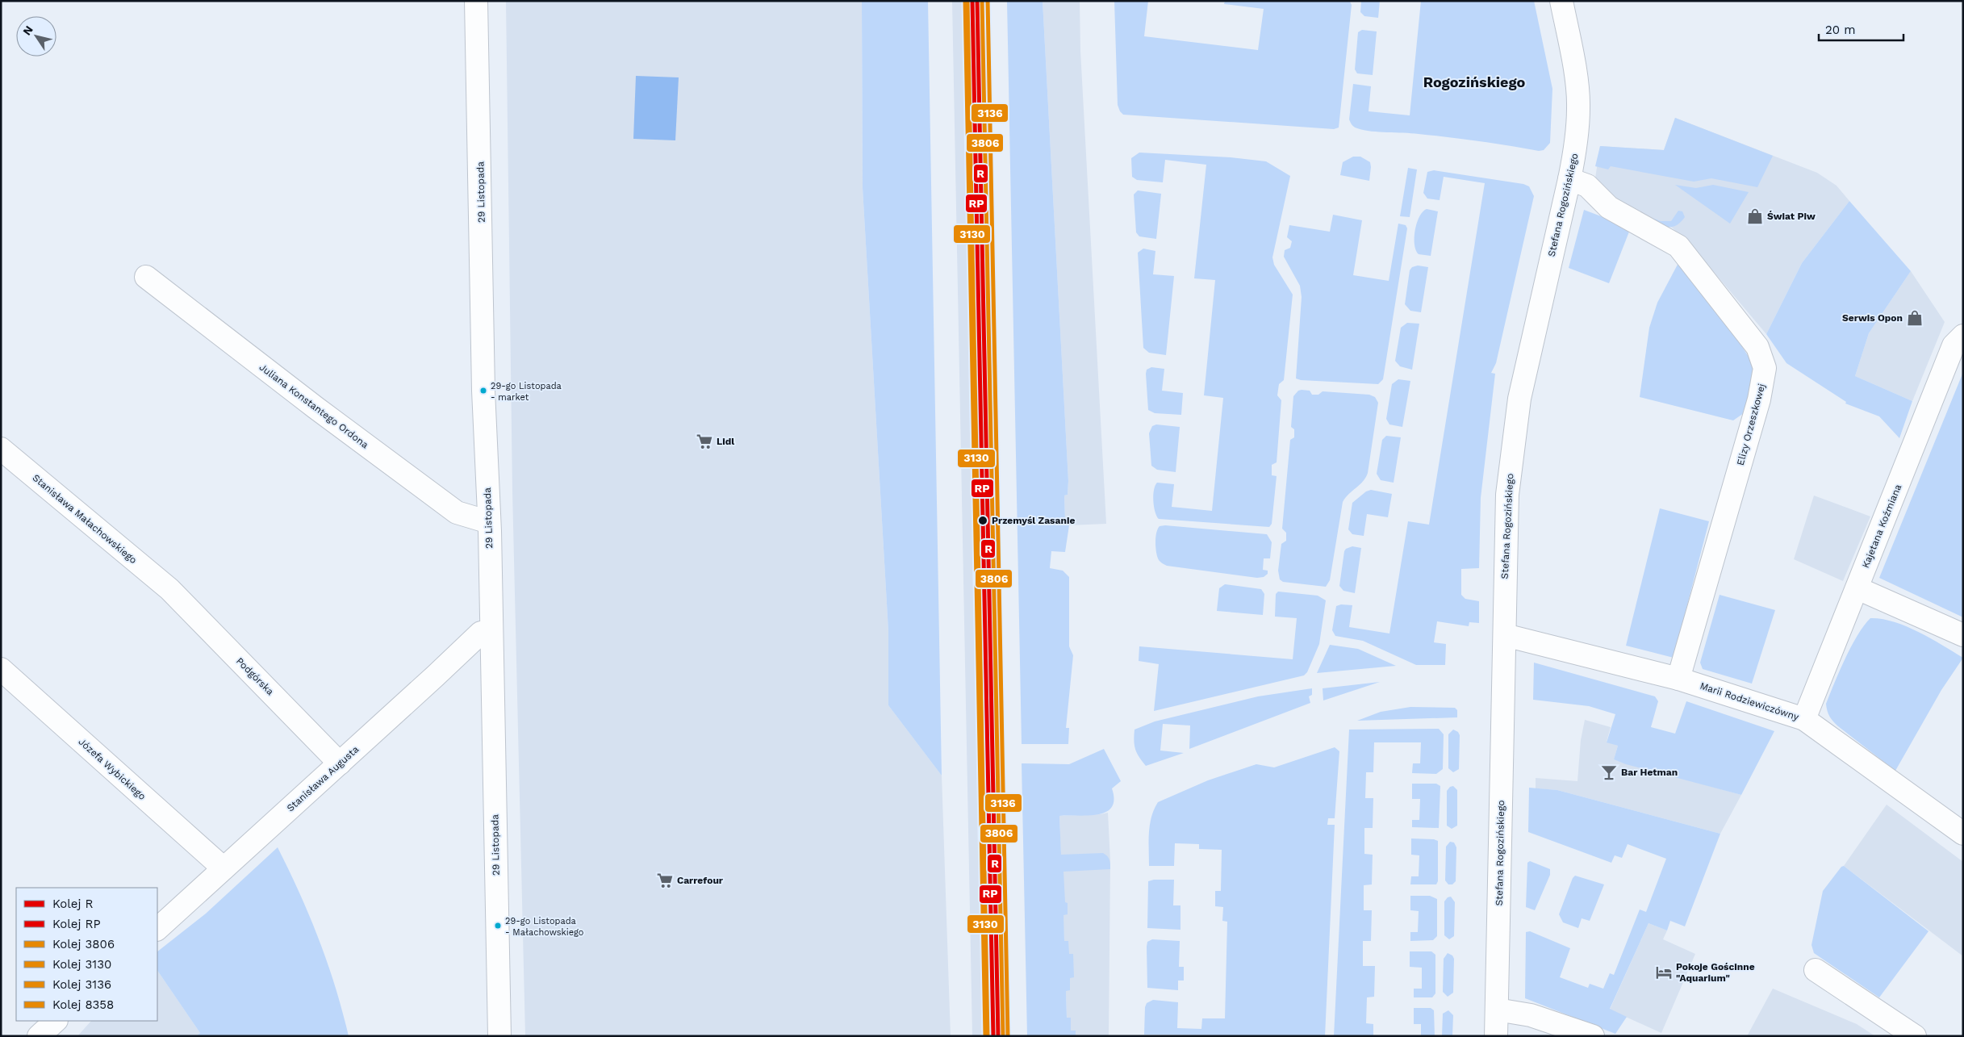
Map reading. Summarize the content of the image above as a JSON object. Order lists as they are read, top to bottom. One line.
{"streets":{"street":["29 Listopada","Stefana Rogozińskiego","Juliana Konstantego Ordona","Elizy Orzeszkowej","Stanisława Małachowskiego","Kajetana Koźmiana","Podgórska","Marii Rodziewiczówny","Józefa Wybickiego","Stanisława Augusta"]},"crossings":[["29 Listopada","Juliana Konstantego Ordona"],["29 Listopada","Stanisława Augusta"],["Stefana Rogozińskiego","Elizy Orzeszkowej"],["Stefana Rogozińskiego","Marii Rodziewiczówny"],["Elizy Orzeszkowej","Marii Rodziewiczówny"],["Stanisława Małachowskiego","Podgórska"],["Kajetana Koźmiana","Marii Rodziewiczówny"],["Podgórska","Stanisława Augusta"],["Józefa Wybickiego","Stanisława Augusta"]],"districts":["Rogozińskiego"],"places":{"shop":["Świat Piw","Serwis Opon"],"other":["29-go Listopada - market","Przemyśl Zasanie","29-go Listopada - Małachowskiego"],"supermarket":["Lidl","Carrefour"],"bar":["Bar Hetman"],"hotel":["Pokoje Gościnne \"Aquarium\""]},"lines":["rail line R","rail line RP","rail line 3806","rail line 3130","rail line 3136","rail line 8358"],"legend":["Kolej R","Kolej RP","Kolej 3806","Kolej 3130","Kolej 3136","Kolej 8358"],"scale_bar":"20 m","north":"top left"}
